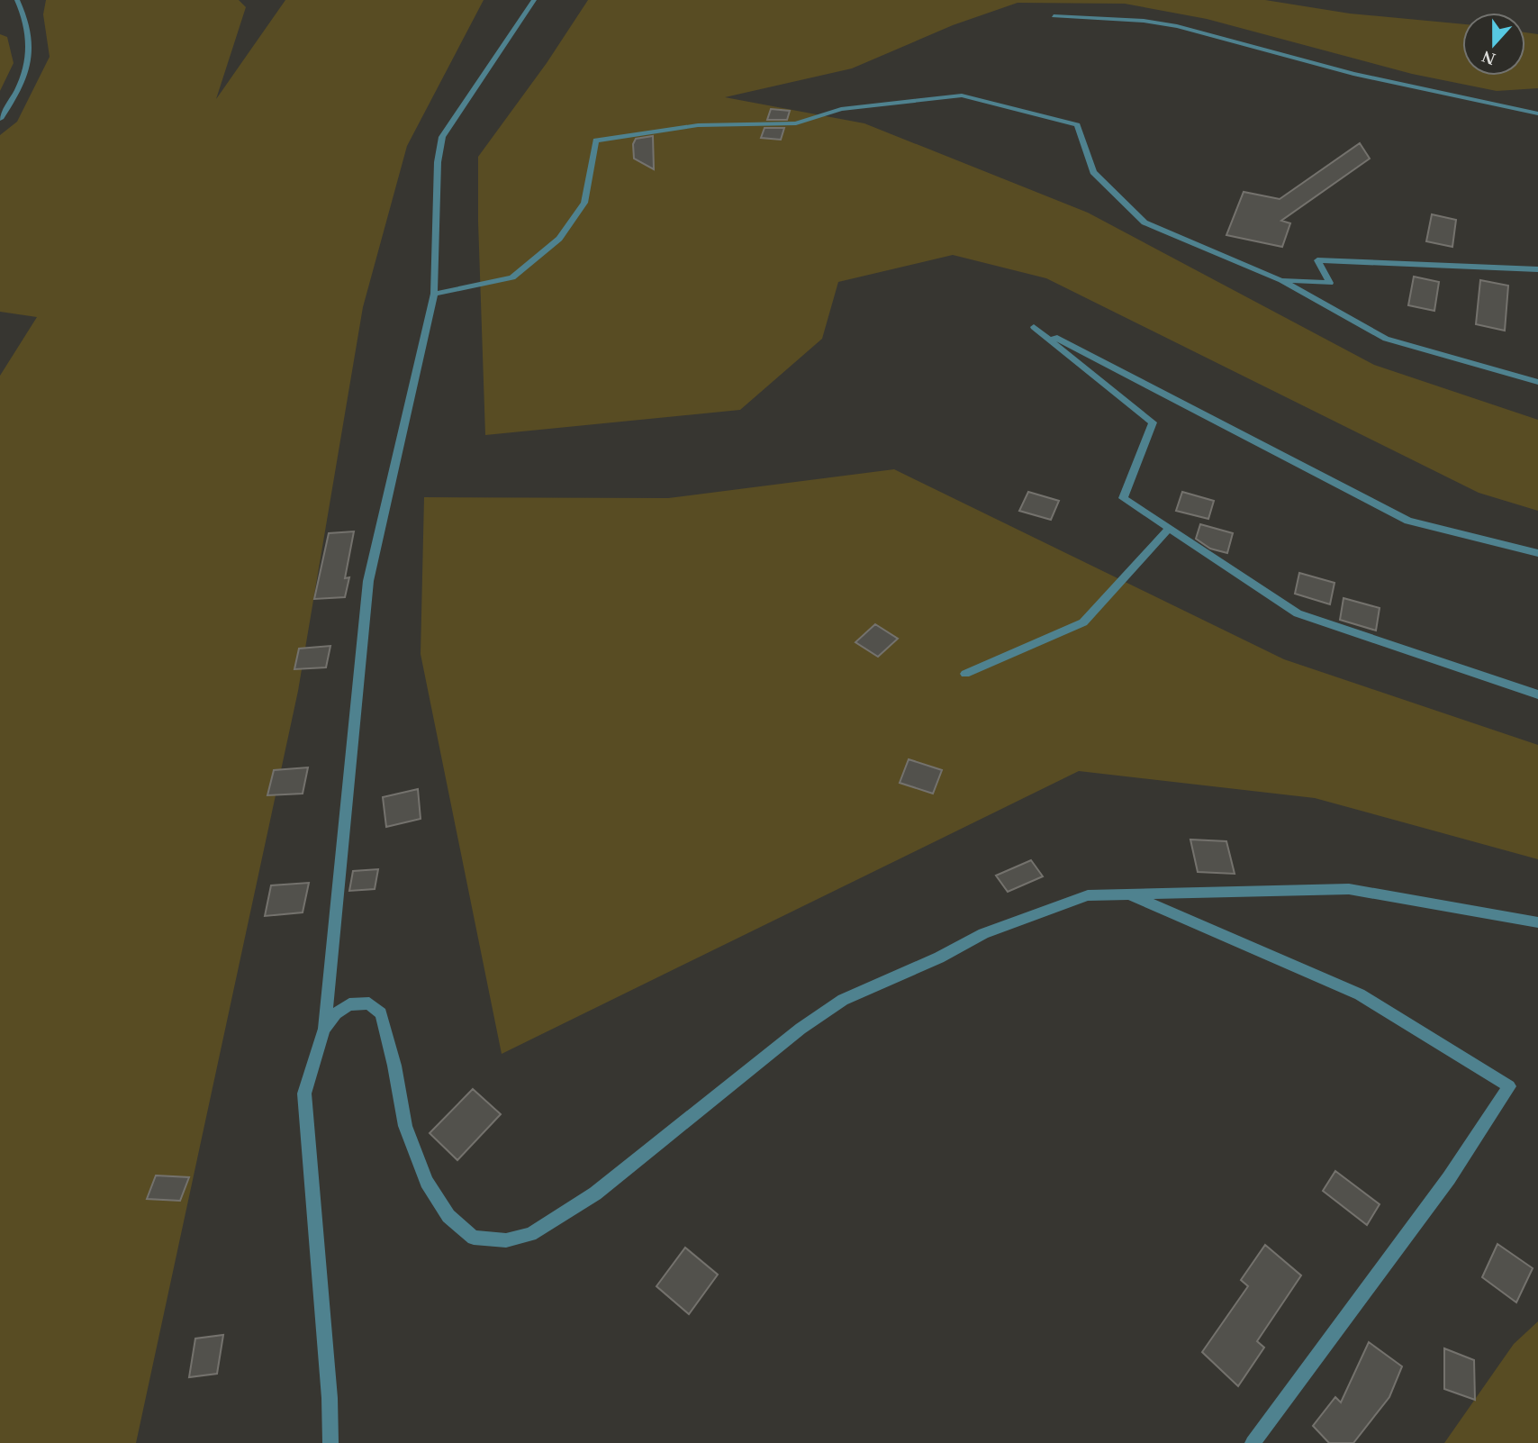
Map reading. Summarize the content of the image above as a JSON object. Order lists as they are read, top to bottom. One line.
{"north":"bottom"}
